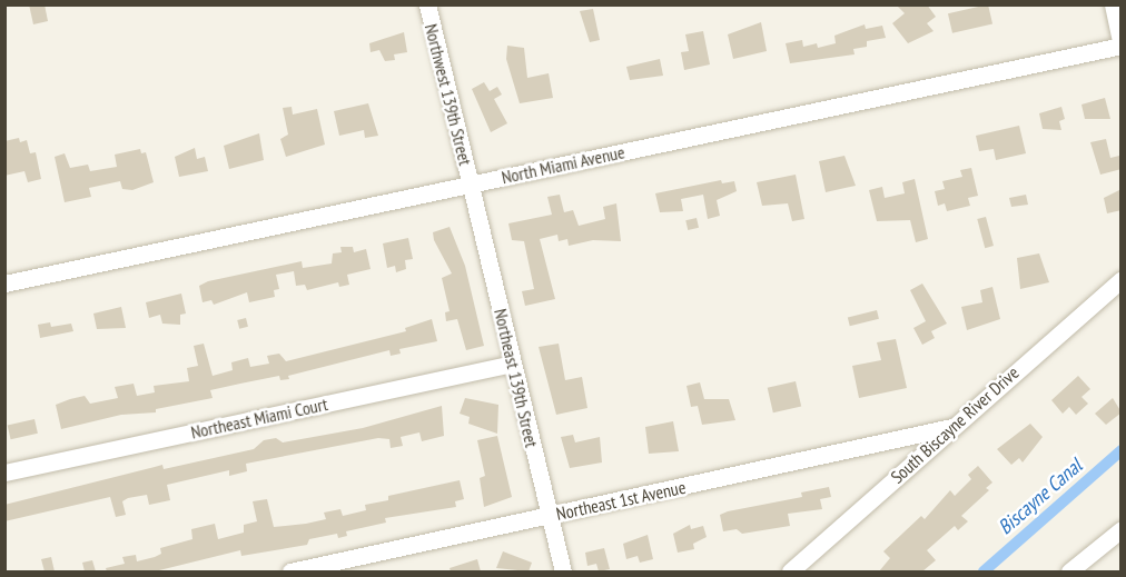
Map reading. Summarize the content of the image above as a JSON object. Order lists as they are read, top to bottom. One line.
{"streets":{"street":["Northwest 139th Street","North Miami Avenue","Northeast 139th Street","Northeast Miami Court","South Biscayne River Drive","Northeast 1st Avenue"]},"crossings":[["Northwest 139th Street","North Miami Avenue"],["Northwest 139th Street","Northeast 139th Street"],["North Miami Avenue","Northeast 139th Street"],["Northeast 139th Street","Northeast Miami Court"],["Northeast 139th Street","Northeast 1st Avenue"],["South Biscayne River Drive","Northeast 1st Avenue"]],"water":["Biscayne Canal"]}
